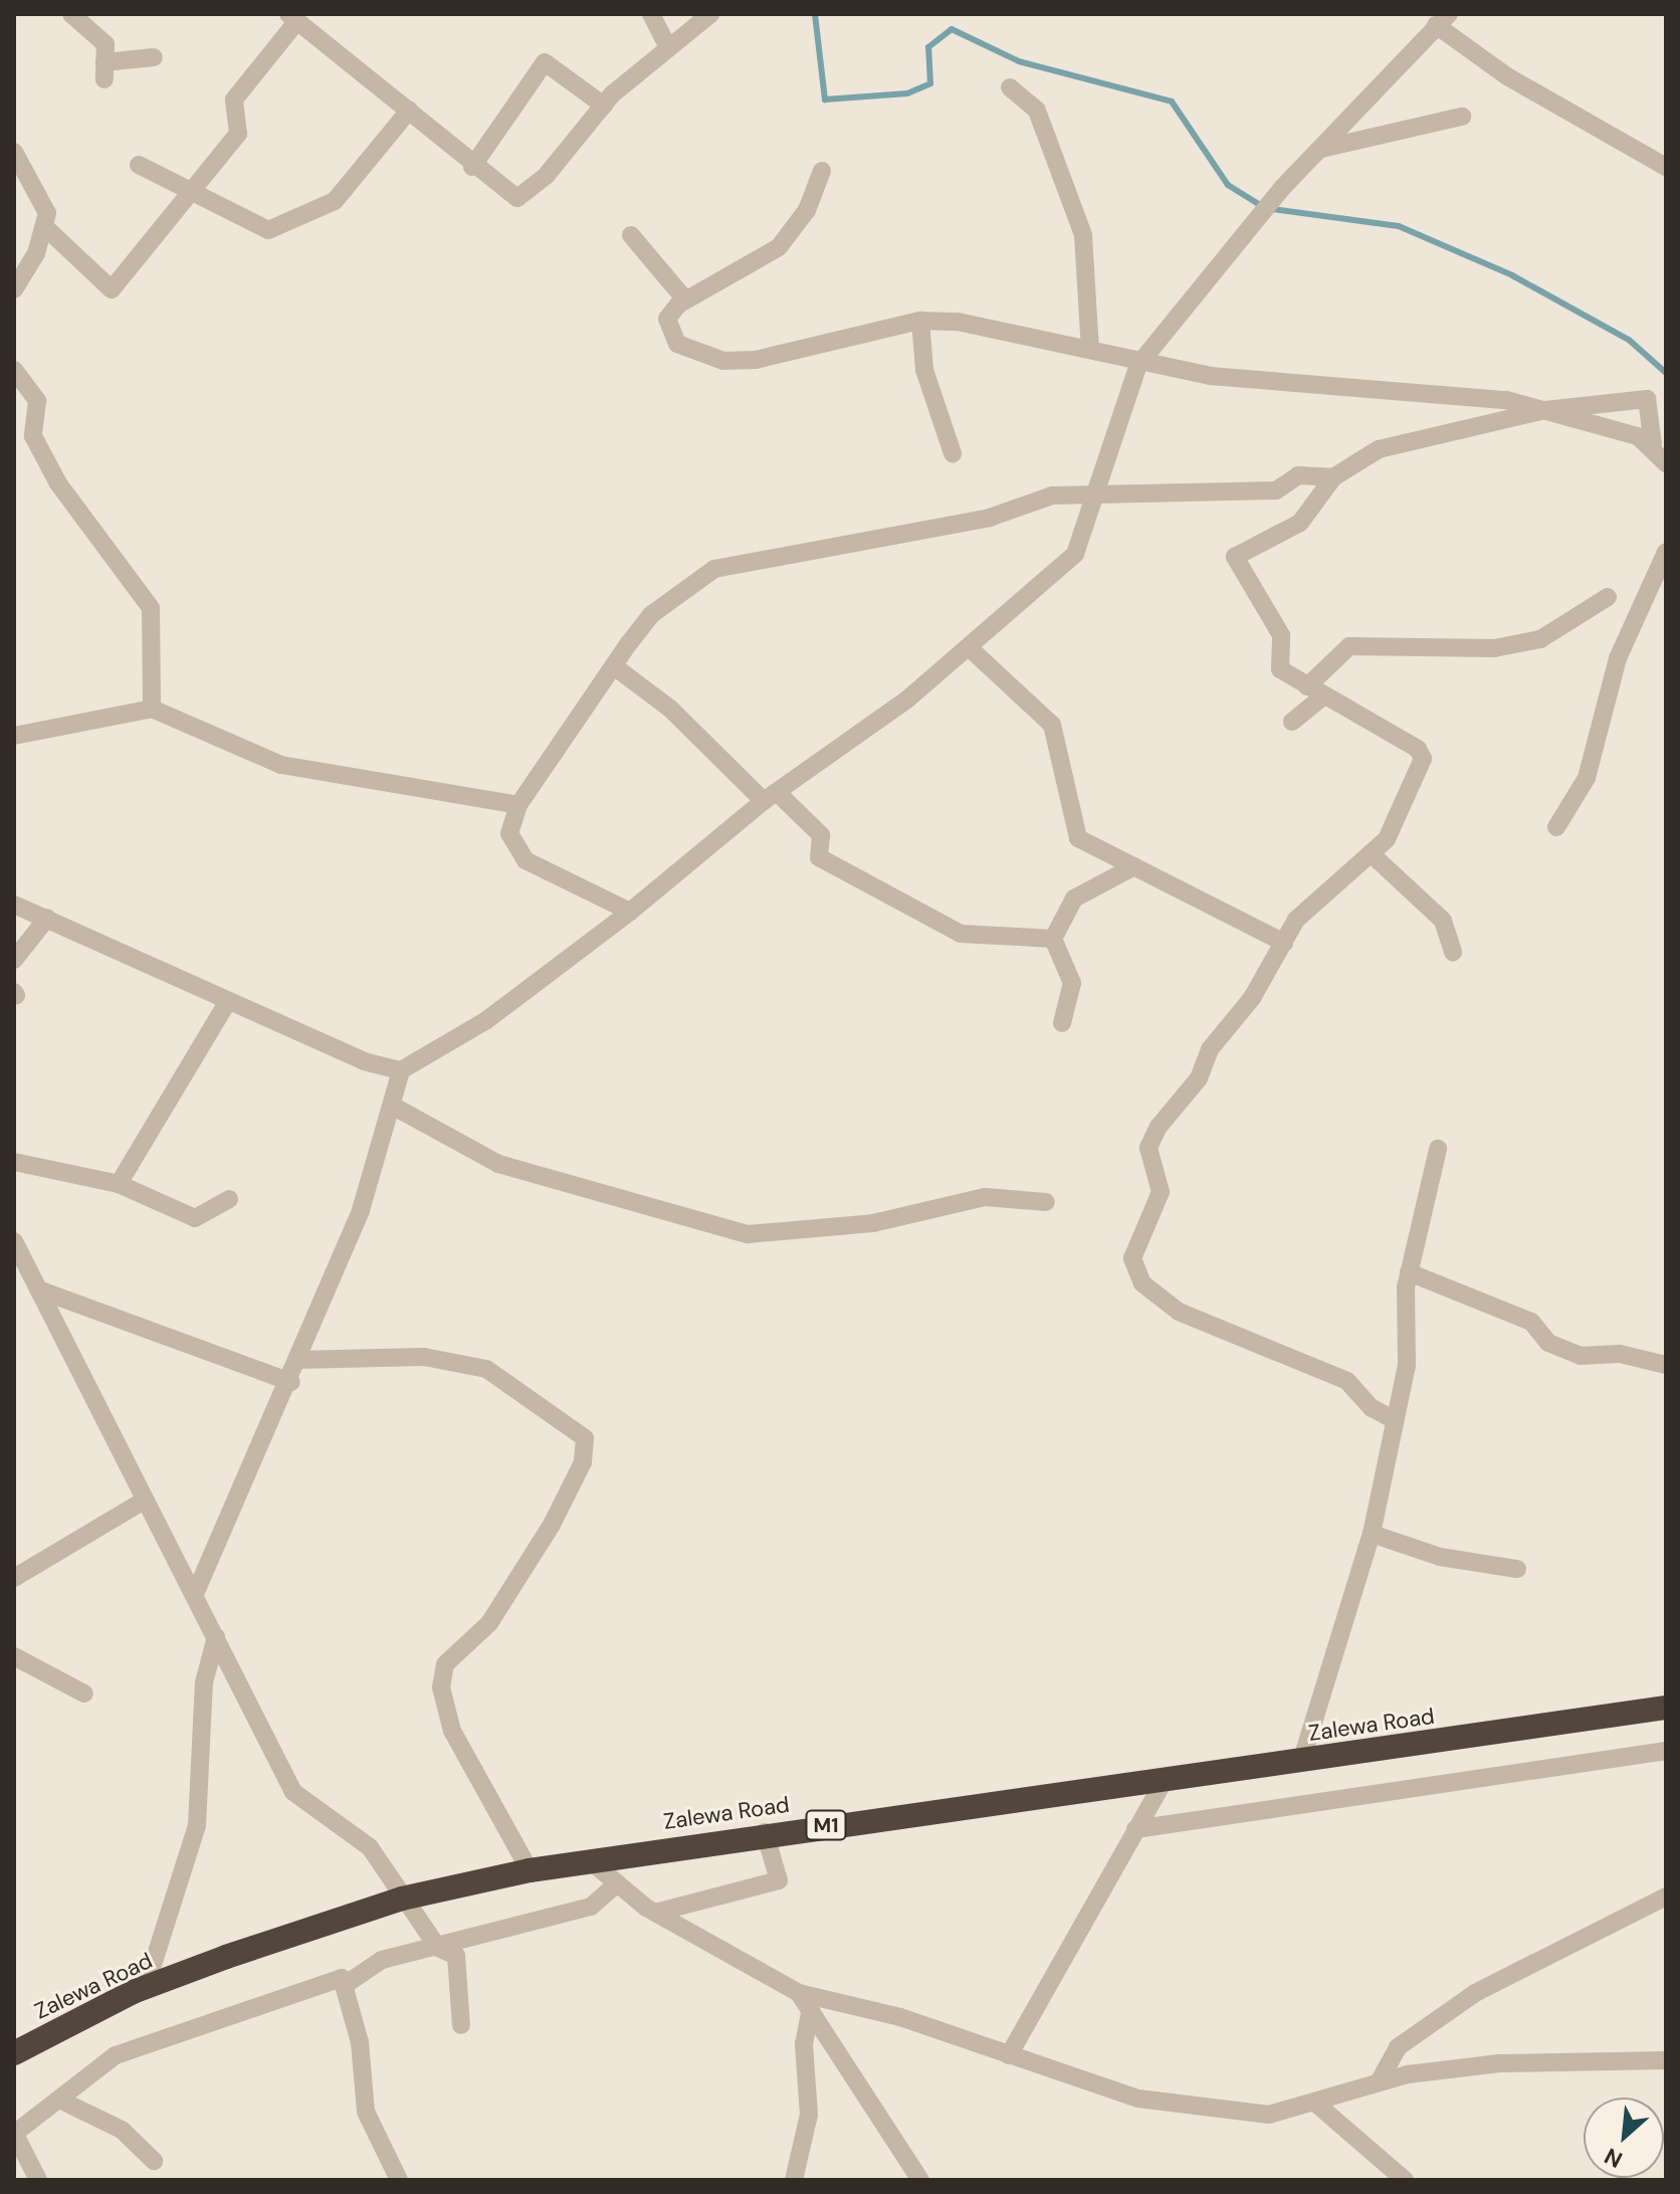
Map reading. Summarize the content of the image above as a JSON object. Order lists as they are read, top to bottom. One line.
{"streets":{"highway":["Zalewa Road","M1"]},"north":"bottom left"}
